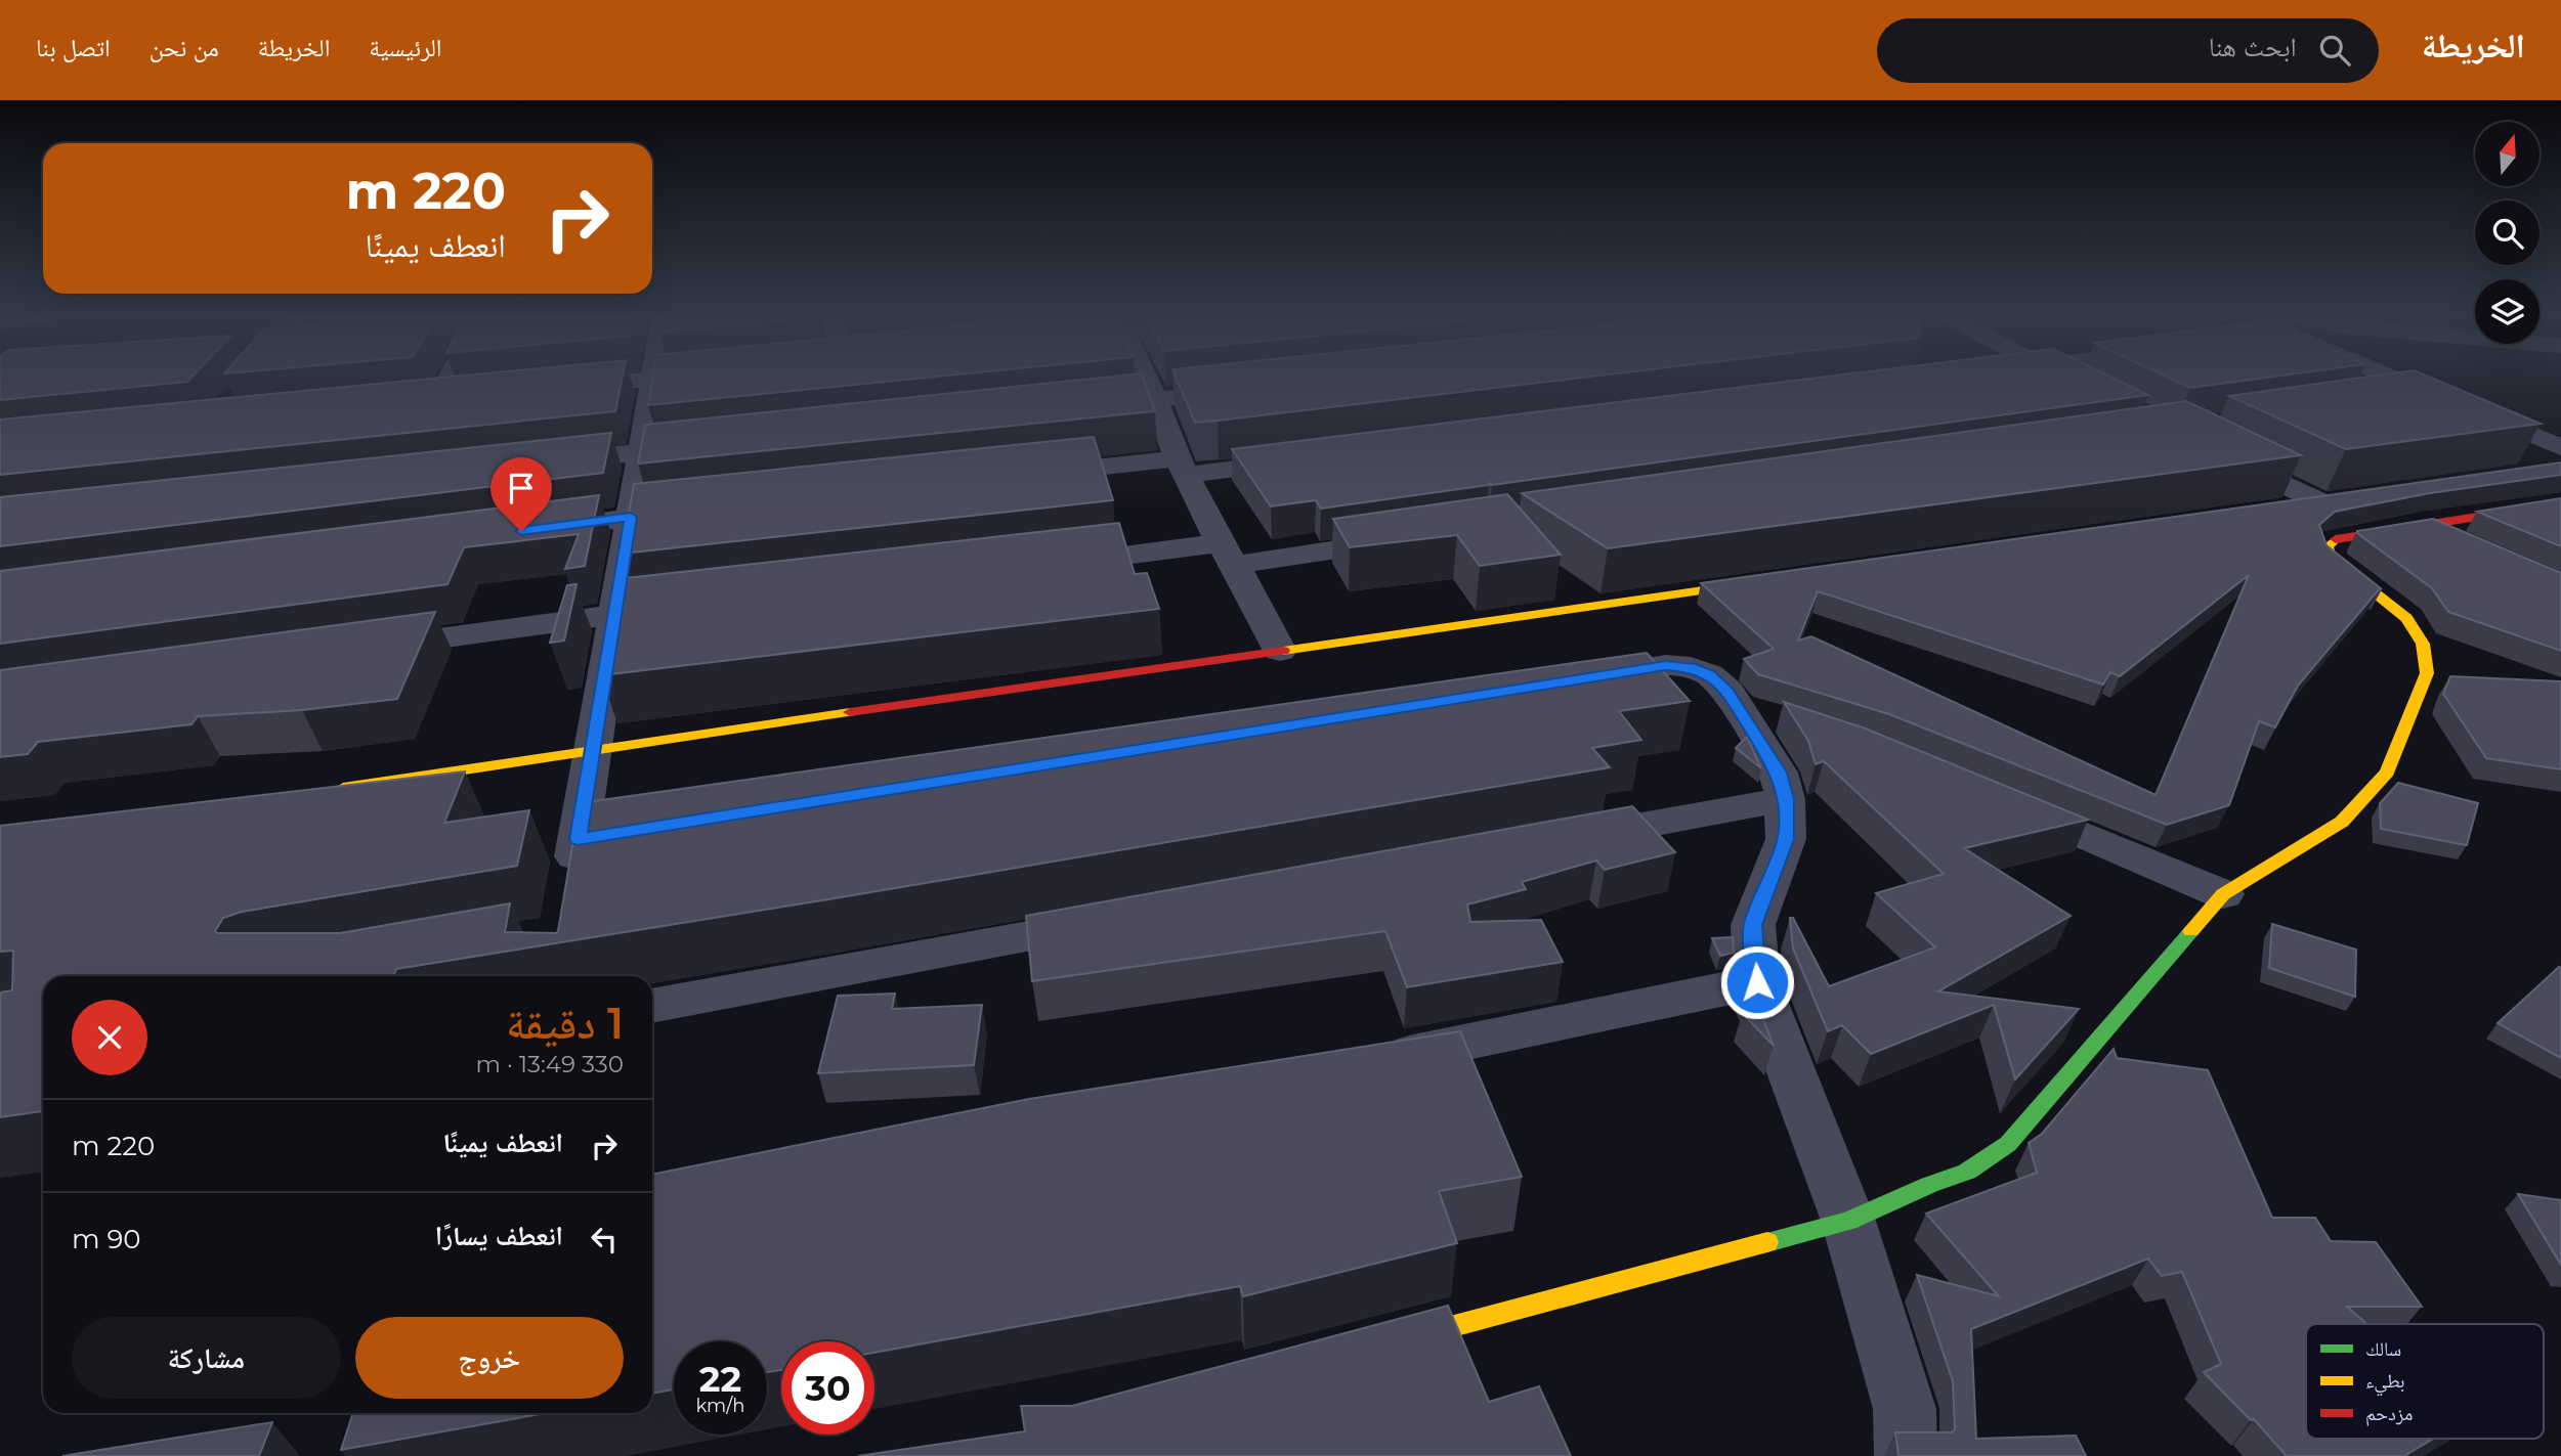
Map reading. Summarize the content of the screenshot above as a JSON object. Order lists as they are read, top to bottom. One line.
{"legend":["سالك","بطيء","مزدحم"],"north":"top","page":{"header":"الخريطة","search":"ابحث هنا","nav":["الرئيسية","الخريطة","من نحن","اتصل بنا"],"turn":["220 m","انعطف يمينًا"],"heading":["1 دقيقة","330 m · 13:49"],"list":[{"name":"انعطف يمينًا","value":"220 m"},{"name":"انعطف يسارًا","value":"90 m"}],"buttons":["خروج","مشاركة"],"speed":"22 km/h","limit":"30"}}
